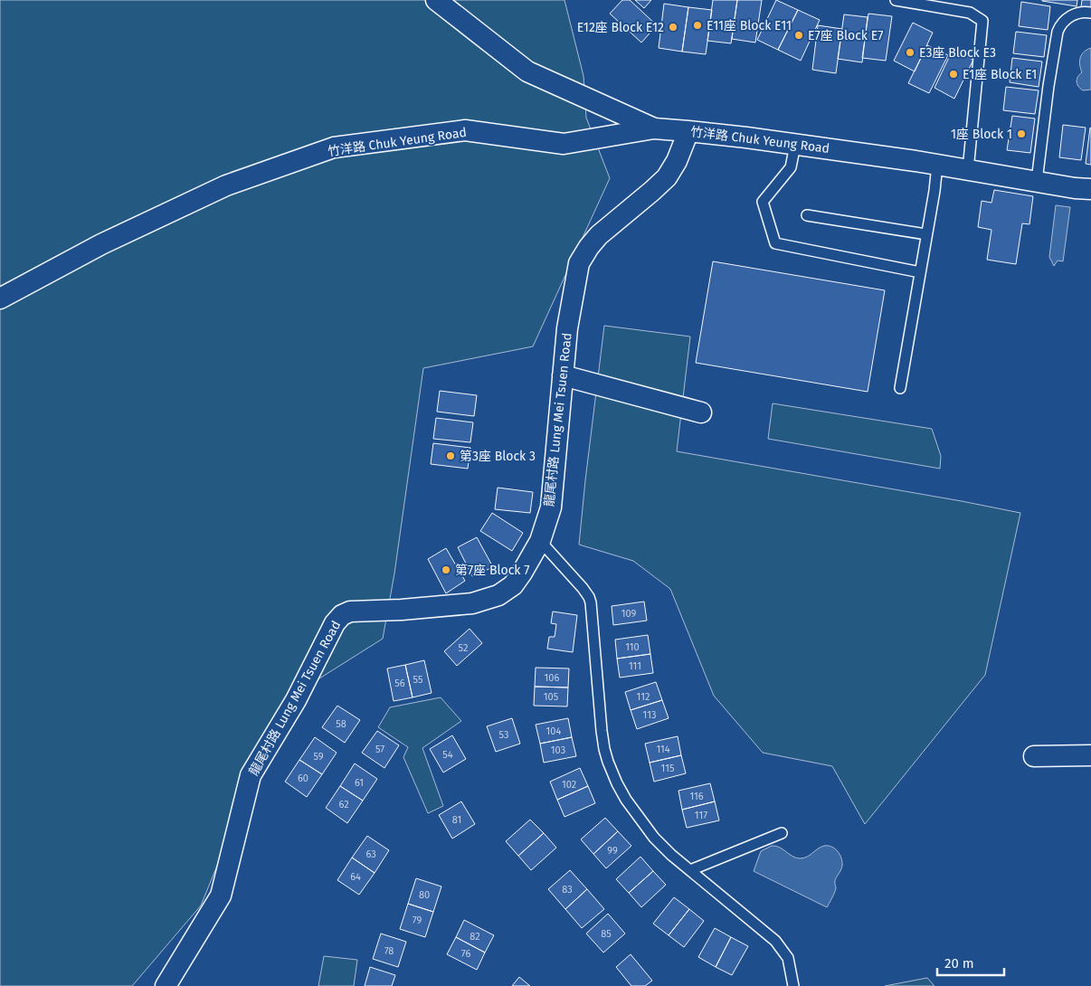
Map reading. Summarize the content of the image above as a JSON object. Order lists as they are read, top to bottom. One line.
{"streets":{"street":["竹洋路 Chuk Yeung Road","龍尾村路 Lung Mei Tsuen Road"]},"crossings":[["竹洋路 Chuk Yeung Road","龍尾村路 Lung Mei Tsuen Road"]],"places":["E11座 Block E11","E12座 Block E12","E7座 Block E7","E3座 Block E3","E1座 Block E1","1座 Block 1","第3座 Block 3","第7座 Block 7"],"house_numbers":["109","110","52","111","106","55","56","105","112","113","58","104","53","57","114","103","54","59","115","60","61","102","116","62","117","81","99","63","64","83","80","79","85","82","78","76"],"scale_bar":"20 m"}
